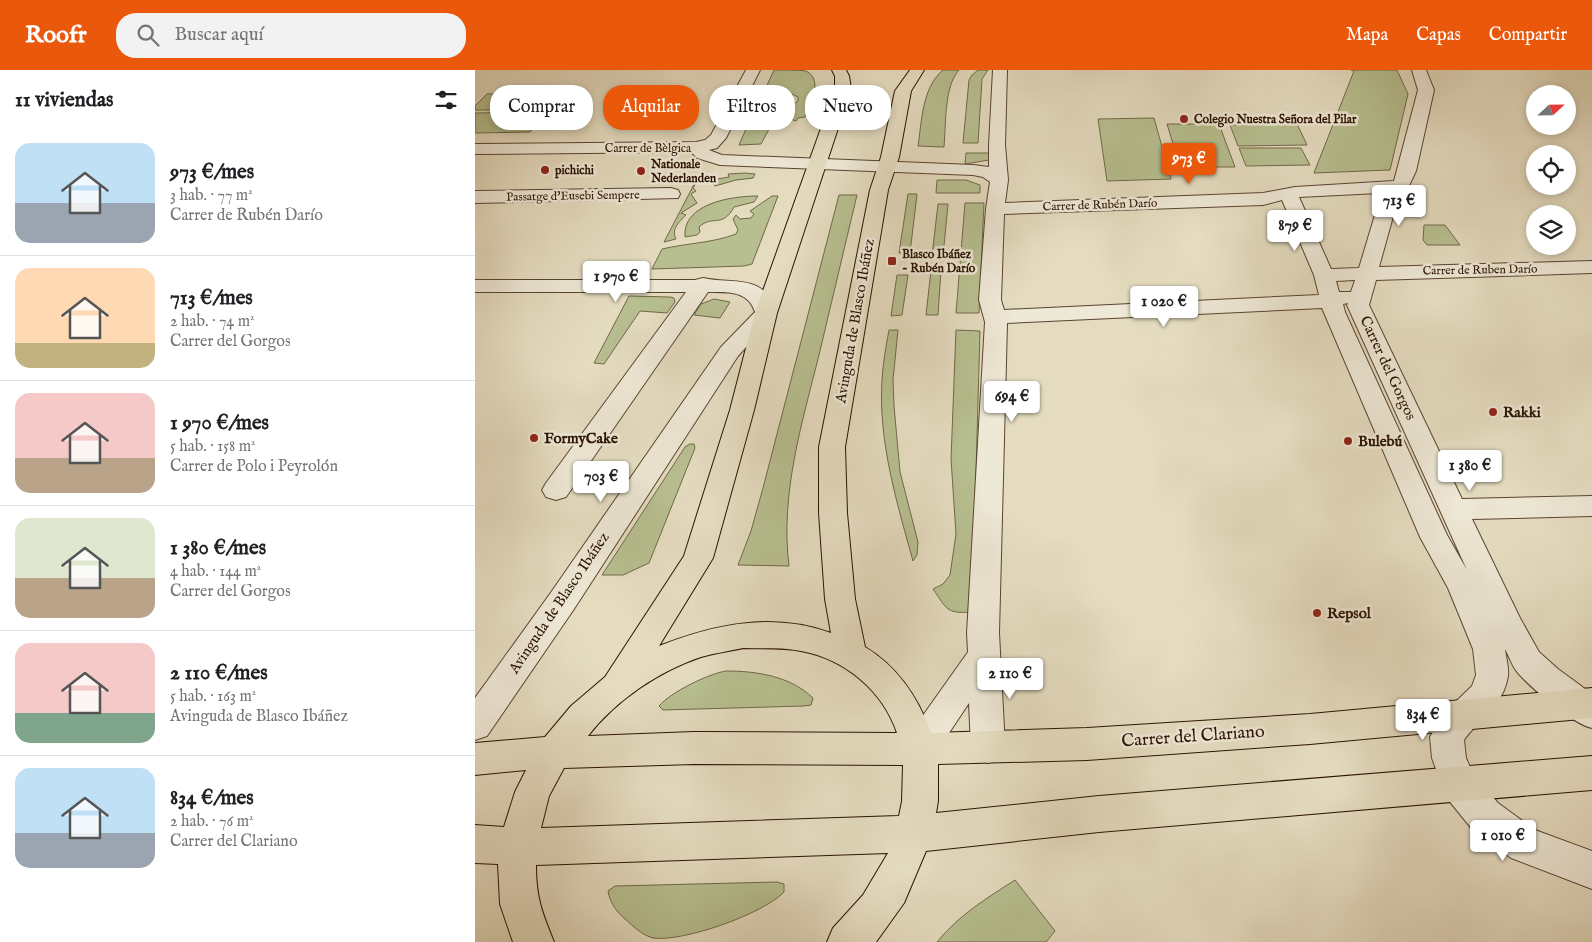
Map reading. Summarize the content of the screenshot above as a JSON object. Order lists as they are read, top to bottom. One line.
{"streets":{"main road":["Avinguda de Blasco Ibáñez","Carrer del Clariano"],"street":["Carrer de Bèlgica","Passatge d'Eusebi Sempere","Carrer de Rubén Darío","Carrer de Ruben Darío","Carrer del Gorgos"]},"crossings":[["Carrer de Bèlgica","Avinguda de Blasco Ibáñez"],["Carrer de Rubén Darío","Carrer del Gorgos"],["Carrer de Ruben Darío","Carrer del Gorgos"],["Avinguda de Blasco Ibáñez","Carrer del Clariano"],["Carrer del Gorgos","Carrer del Clariano"]],"places":{"other":["Colegio Nuestra Señora del Pilar","pichichi","Nationale Nederlanden","Rakki","FormyCake","Bulebú","Repsol"],"transit":["Blasco Ibáñez - Rubén Darío"]},"north":"right","page":{"header":"Roofr","search":"Buscar aquí","nav":["Mapa","Capas","Compartir"],"heading":"11 viviendas","chip":["Comprar","Alquilar","Filtros","Nuevo"],"list":[{"name":"973 €/mes","note":"3 hab. · 77 m² · Carrer de Rubén Darío"},{"name":"713 €/mes","note":"2 hab. · 74 m² · Carrer del Gorgos"},{"name":"1 970 €/mes","note":"5 hab. · 158 m² · Carrer de Polo i Peyrolón"},{"name":"1 380 €/mes","note":"4 hab. · 144 m² · Carrer del Gorgos"},{"name":"2 110 €/mes","note":"5 hab. · 163 m² · Avinguda de Blasco Ibáñez"},{"name":"834 €/mes","note":"2 hab. · 76 m² · Carrer del Clariano"}],"price":["973 €","713 €","879 €","1 970 €","1 020 €","694 €","1 380 €","703 €","2 110 €","834 €","1 010 €"]}}
